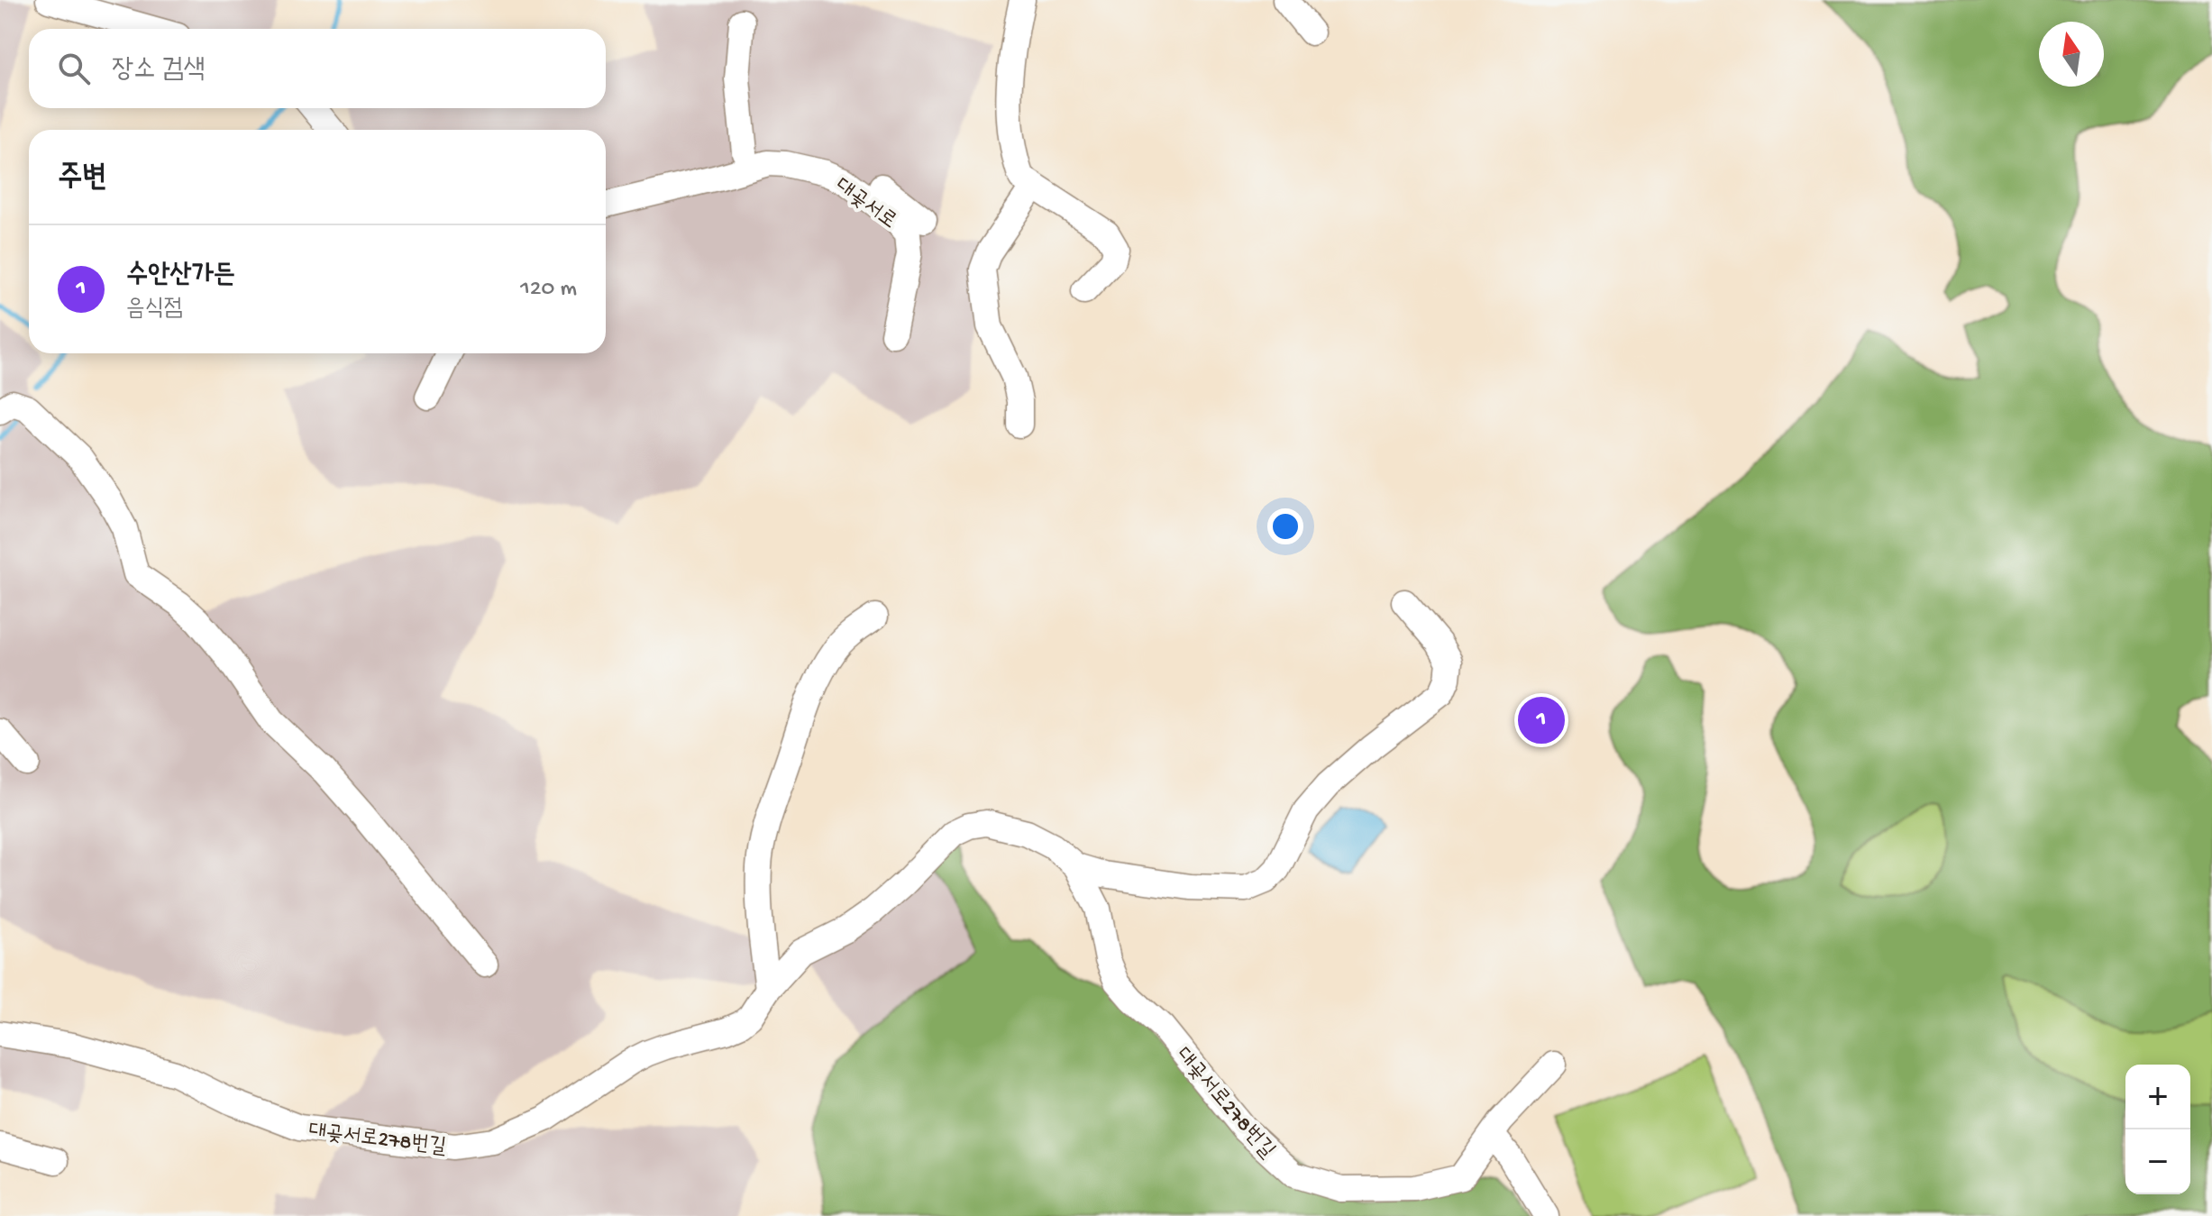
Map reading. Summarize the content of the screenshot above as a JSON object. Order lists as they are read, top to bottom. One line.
{"streets":{"lane":["대곶서로","대곶서로278번길"]},"north":"top","page":{"search":"장소 검색","heading":"주변","list":[{"mark":"1","name":"수안산가든","note":"음식점","value":"120 m"}],"pins":"1","map_buttons":["+","−"]}}
